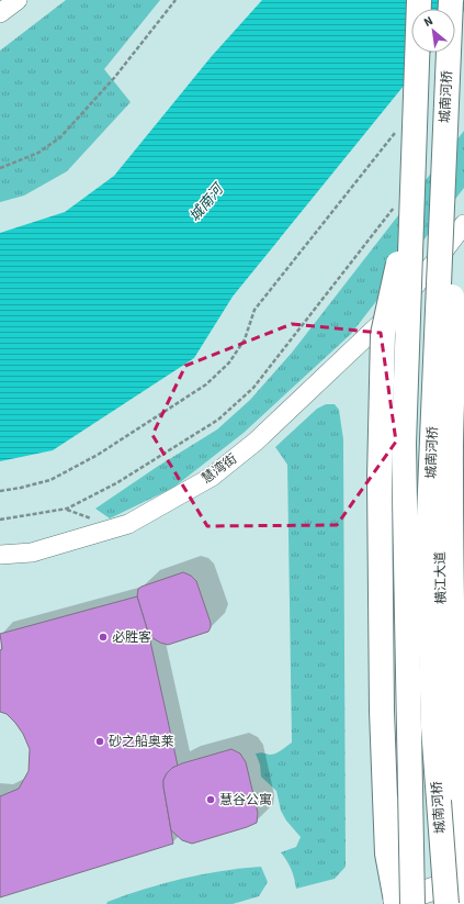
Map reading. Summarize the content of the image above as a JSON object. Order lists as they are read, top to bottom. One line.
{"streets":{"highway":["城南河桥"],"street":["慧湾街","横江大道"]},"crossings":[["慧湾街","横江大道"]],"water":["城南河"],"places":["必胜客","砂之船奥莱","慧谷公寓"],"north":"top left"}
